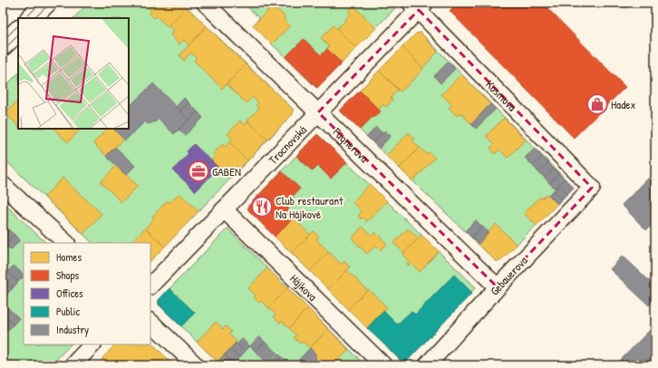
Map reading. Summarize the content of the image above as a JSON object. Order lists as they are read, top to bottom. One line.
{"streets":{"street":["Kosmova","Trocnovská","Fügnerova","Gebauerova","Hájkova"]},"crossings":[["Kosmova","Trocnovská"],["Kosmova","Gebauerova"],["Trocnovská","Fügnerova"],["Trocnovská","Hájkova"],["Fügnerova","Gebauerova"]],"places":{"shop":["Hadex"],"office":["GABEN"],"restaurant":["Club restaurant Na Hájkové"]},"legend":["Homes","Shops","Offices","Public","Industry"]}
